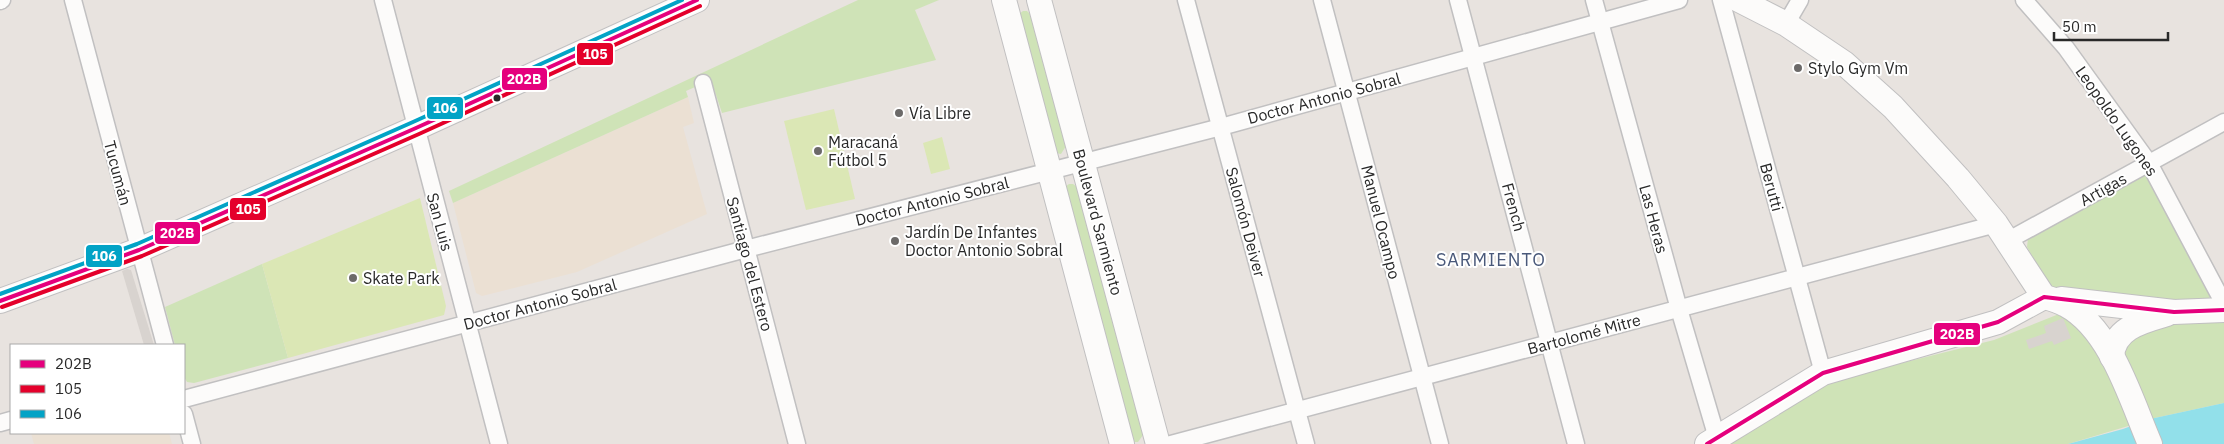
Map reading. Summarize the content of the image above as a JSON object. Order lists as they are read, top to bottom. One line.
{"streets":{"main road":["Boulevard Sarmiento"],"street":["Doctor Antonio Sobral","Leopoldo Lugones","Tucumán","Berutti","Artigas","French","Las Heras","San Luis","Salomón Deiver","Manuel Ocampo","Santiago del Estero","Bartolomé Mitre"]},"crossings":[["Doctor Antonio Sobral","French"],["Doctor Antonio Sobral","Las Heras"],["Doctor Antonio Sobral","San Luis"],["Doctor Antonio Sobral","Boulevard Sarmiento"],["Doctor Antonio Sobral","Salomón Deiver"],["Doctor Antonio Sobral","Manuel Ocampo"],["Doctor Antonio Sobral","Santiago del Estero"],["Leopoldo Lugones","Artigas"],["Berutti","Bartolomé Mitre"],["Artigas","Bartolomé Mitre"],["French","Bartolomé Mitre"],["Las Heras","Bartolomé Mitre"],["Salomón Deiver","Bartolomé Mitre"],["Manuel Ocampo","Bartolomé Mitre"]],"districts":["SARMIENTO"],"places":["Stylo Gym Vm","Vía Libre","Maracaná Fútbol 5","Jardín De Infantes Doctor Antonio Sobral","Skate Park"],"lines":["transit line 202B","transit line 106","transit line 105"],"legend":["202B","105","106"],"scale_bar":"50 m"}
